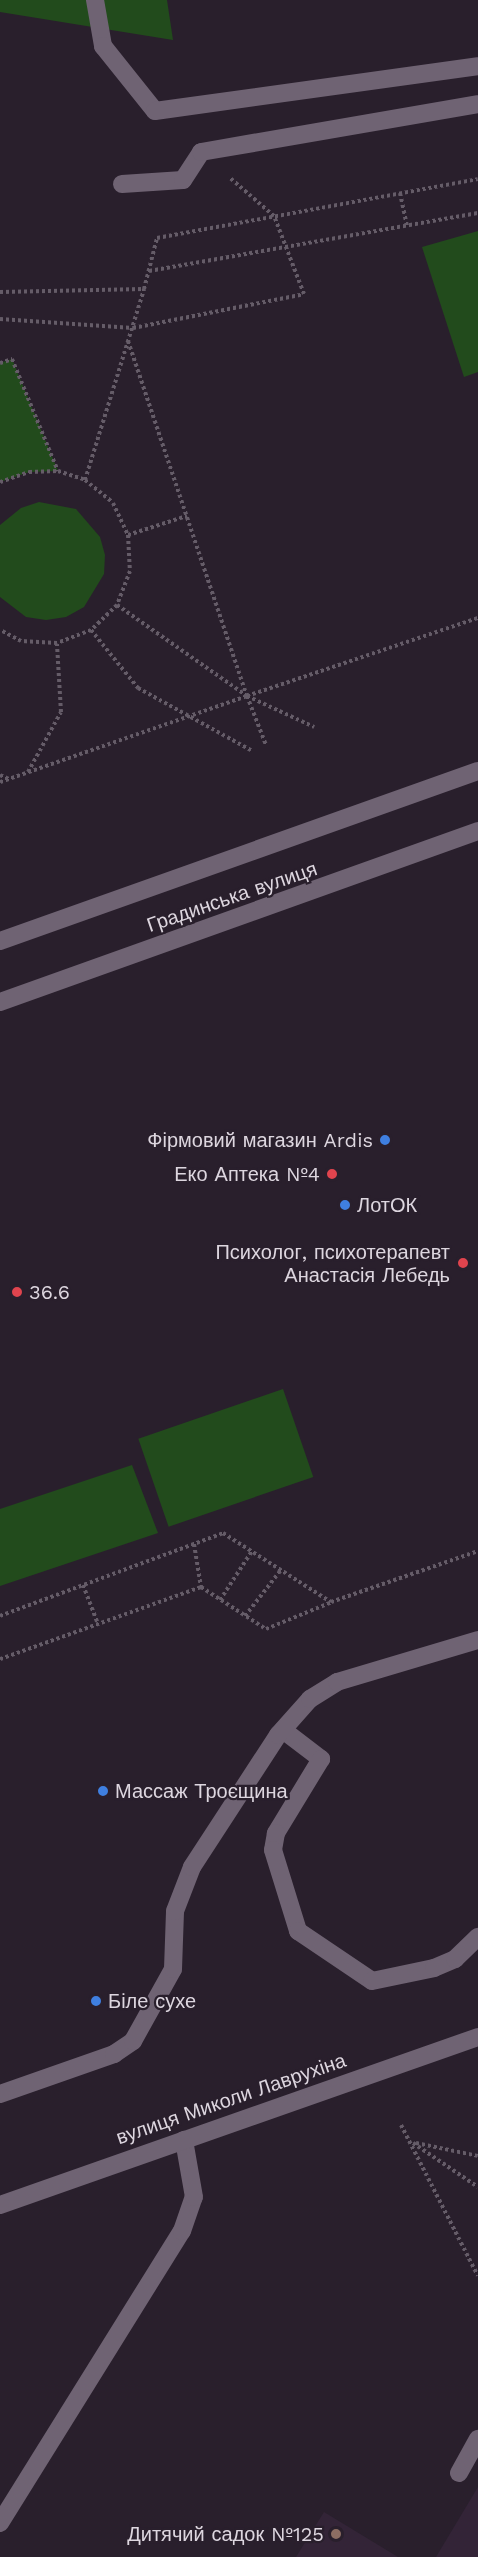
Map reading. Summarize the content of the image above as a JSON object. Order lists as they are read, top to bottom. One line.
{"streets":{"street":["Градинська вулиця","вулиця Миколи Лаврухіна"]},"places":["Фірмовий магазин Ardis","Еко Аптека №4","ЛотОК","Психолог, психотерапевт Анастасія Лебедь","36.6","Массаж Троєщина","Біле сухе","Дитячий садок №125"]}
